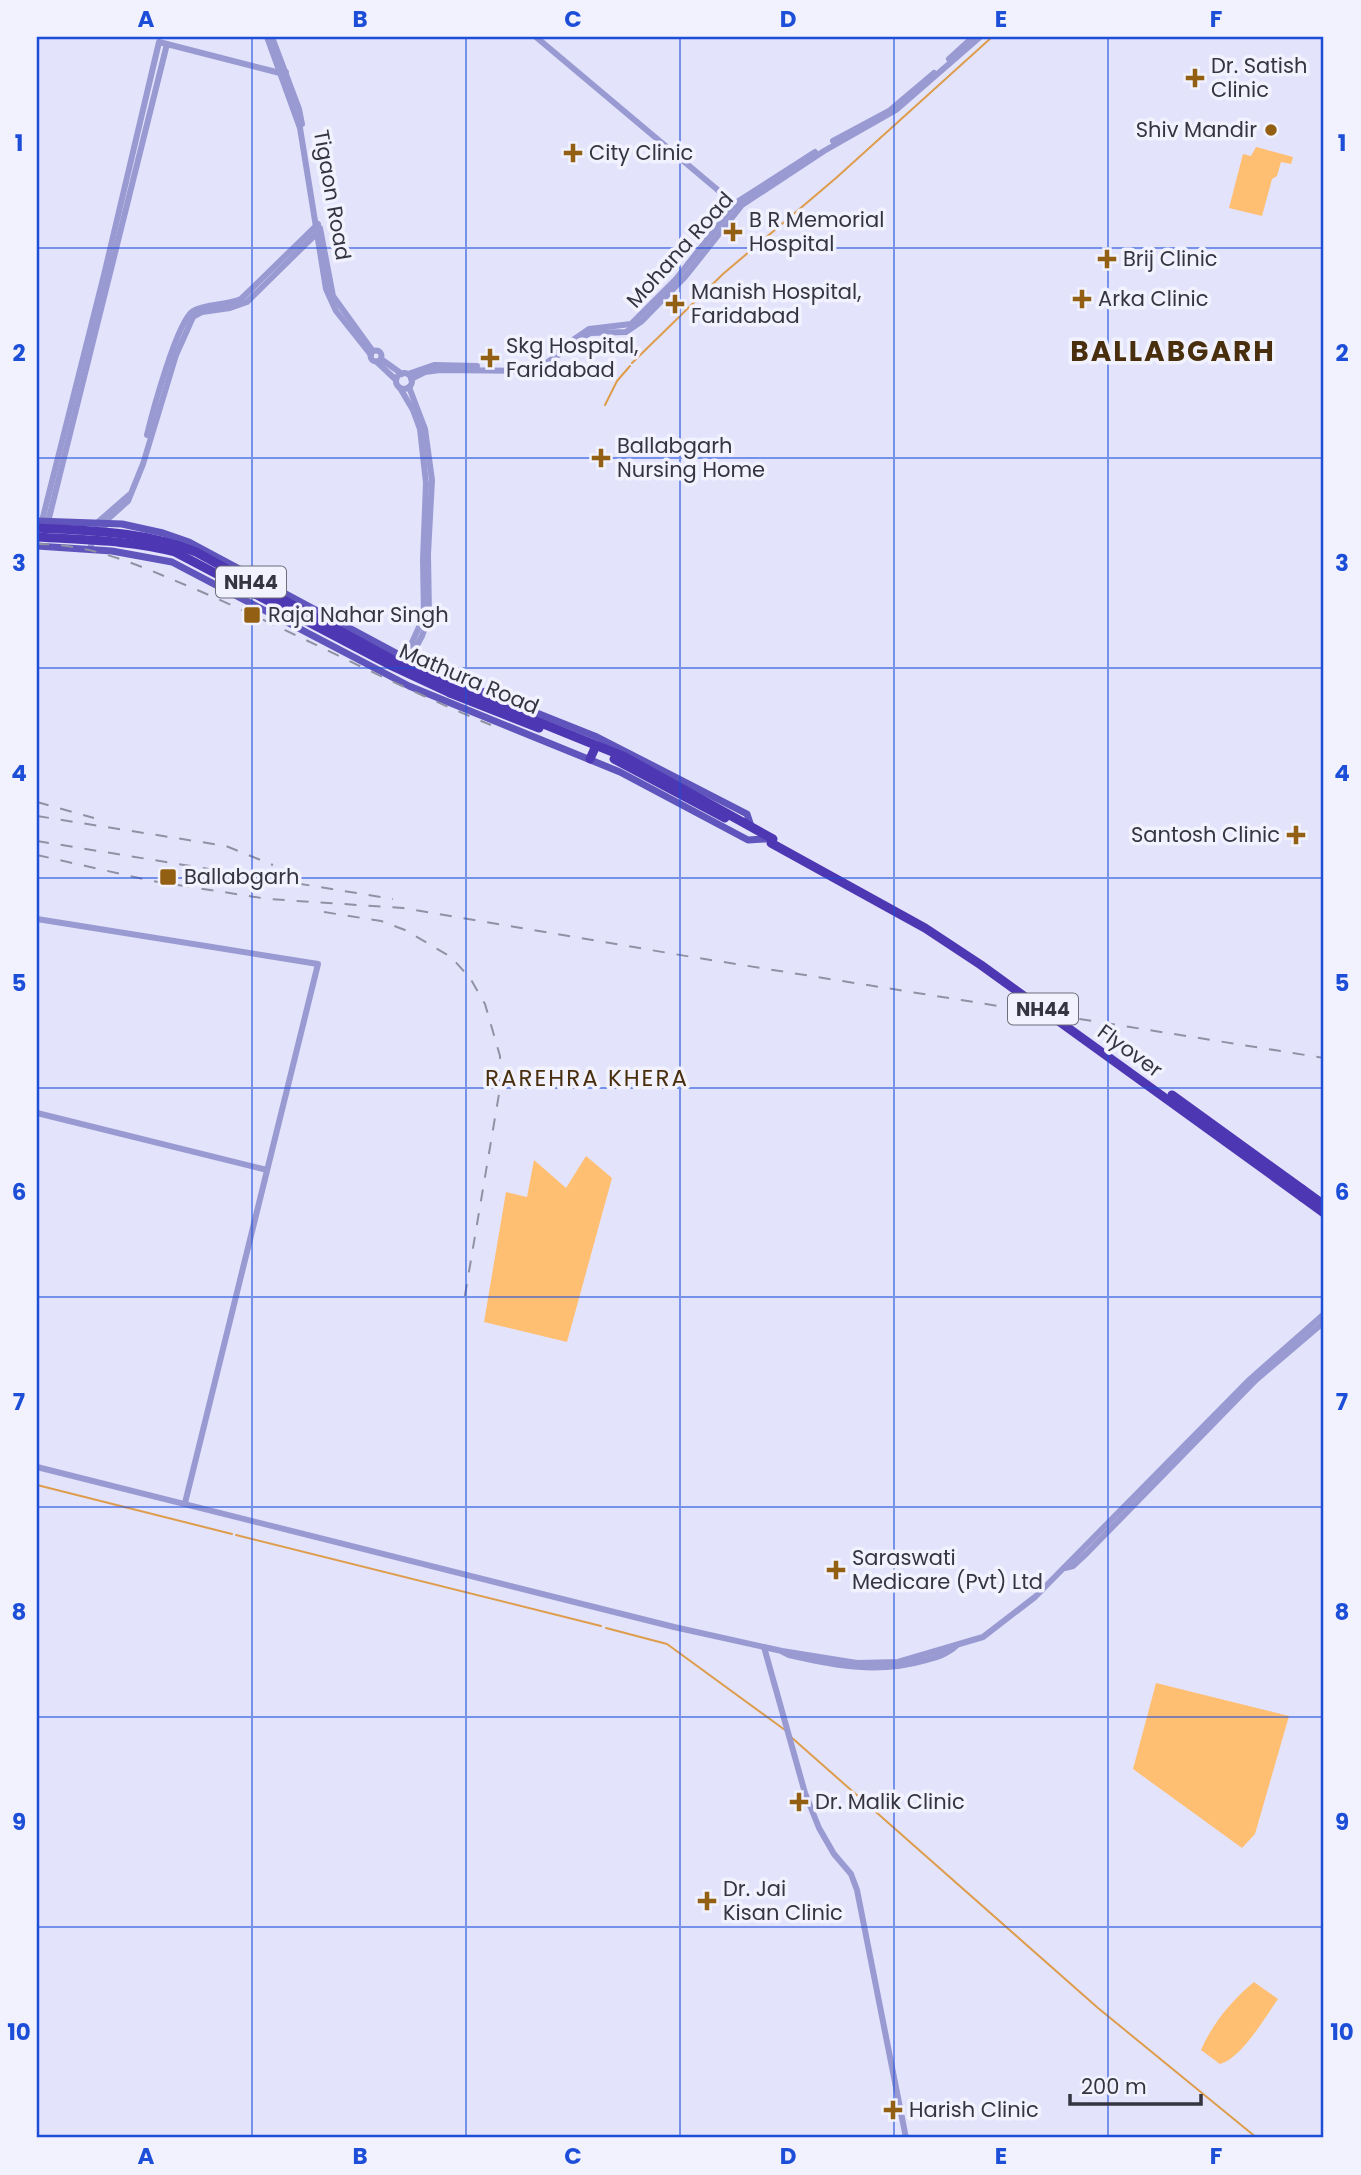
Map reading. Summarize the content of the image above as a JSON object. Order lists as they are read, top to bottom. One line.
{"streets":{"highway":["NH44","Mathura Road","Flyover"],"street":["Tigaon Road","Mohana Road"]},"crossings":[["NH44","Flyover"],["Mathura Road","Flyover"]],"districts":["BALLABGARH","RAREHRA KHERA"],"places":{"health":["Dr. Satish Clinic","City Clinic","B R Memorial Hospital","Brij Clinic","Arka Clinic","Manish Hospital, Faridabad","Skg Hospital, Faridabad","Ballabgarh Nursing Home","Santosh Clinic","Saraswati Medicare (Pvt) Ltd","Dr. Malik Clinic","Dr. Jai Kisan Clinic","Harish Clinic"],"other":["Shiv Mandir"],"transit":["Raja Nahar Singh","Ballabgarh"]},"scale_bar":"200 m","grid":{"columns":["A","B","C","D","E","F"],"rows":["1","2","3","4","5","6","7","8","9","10"]}}
